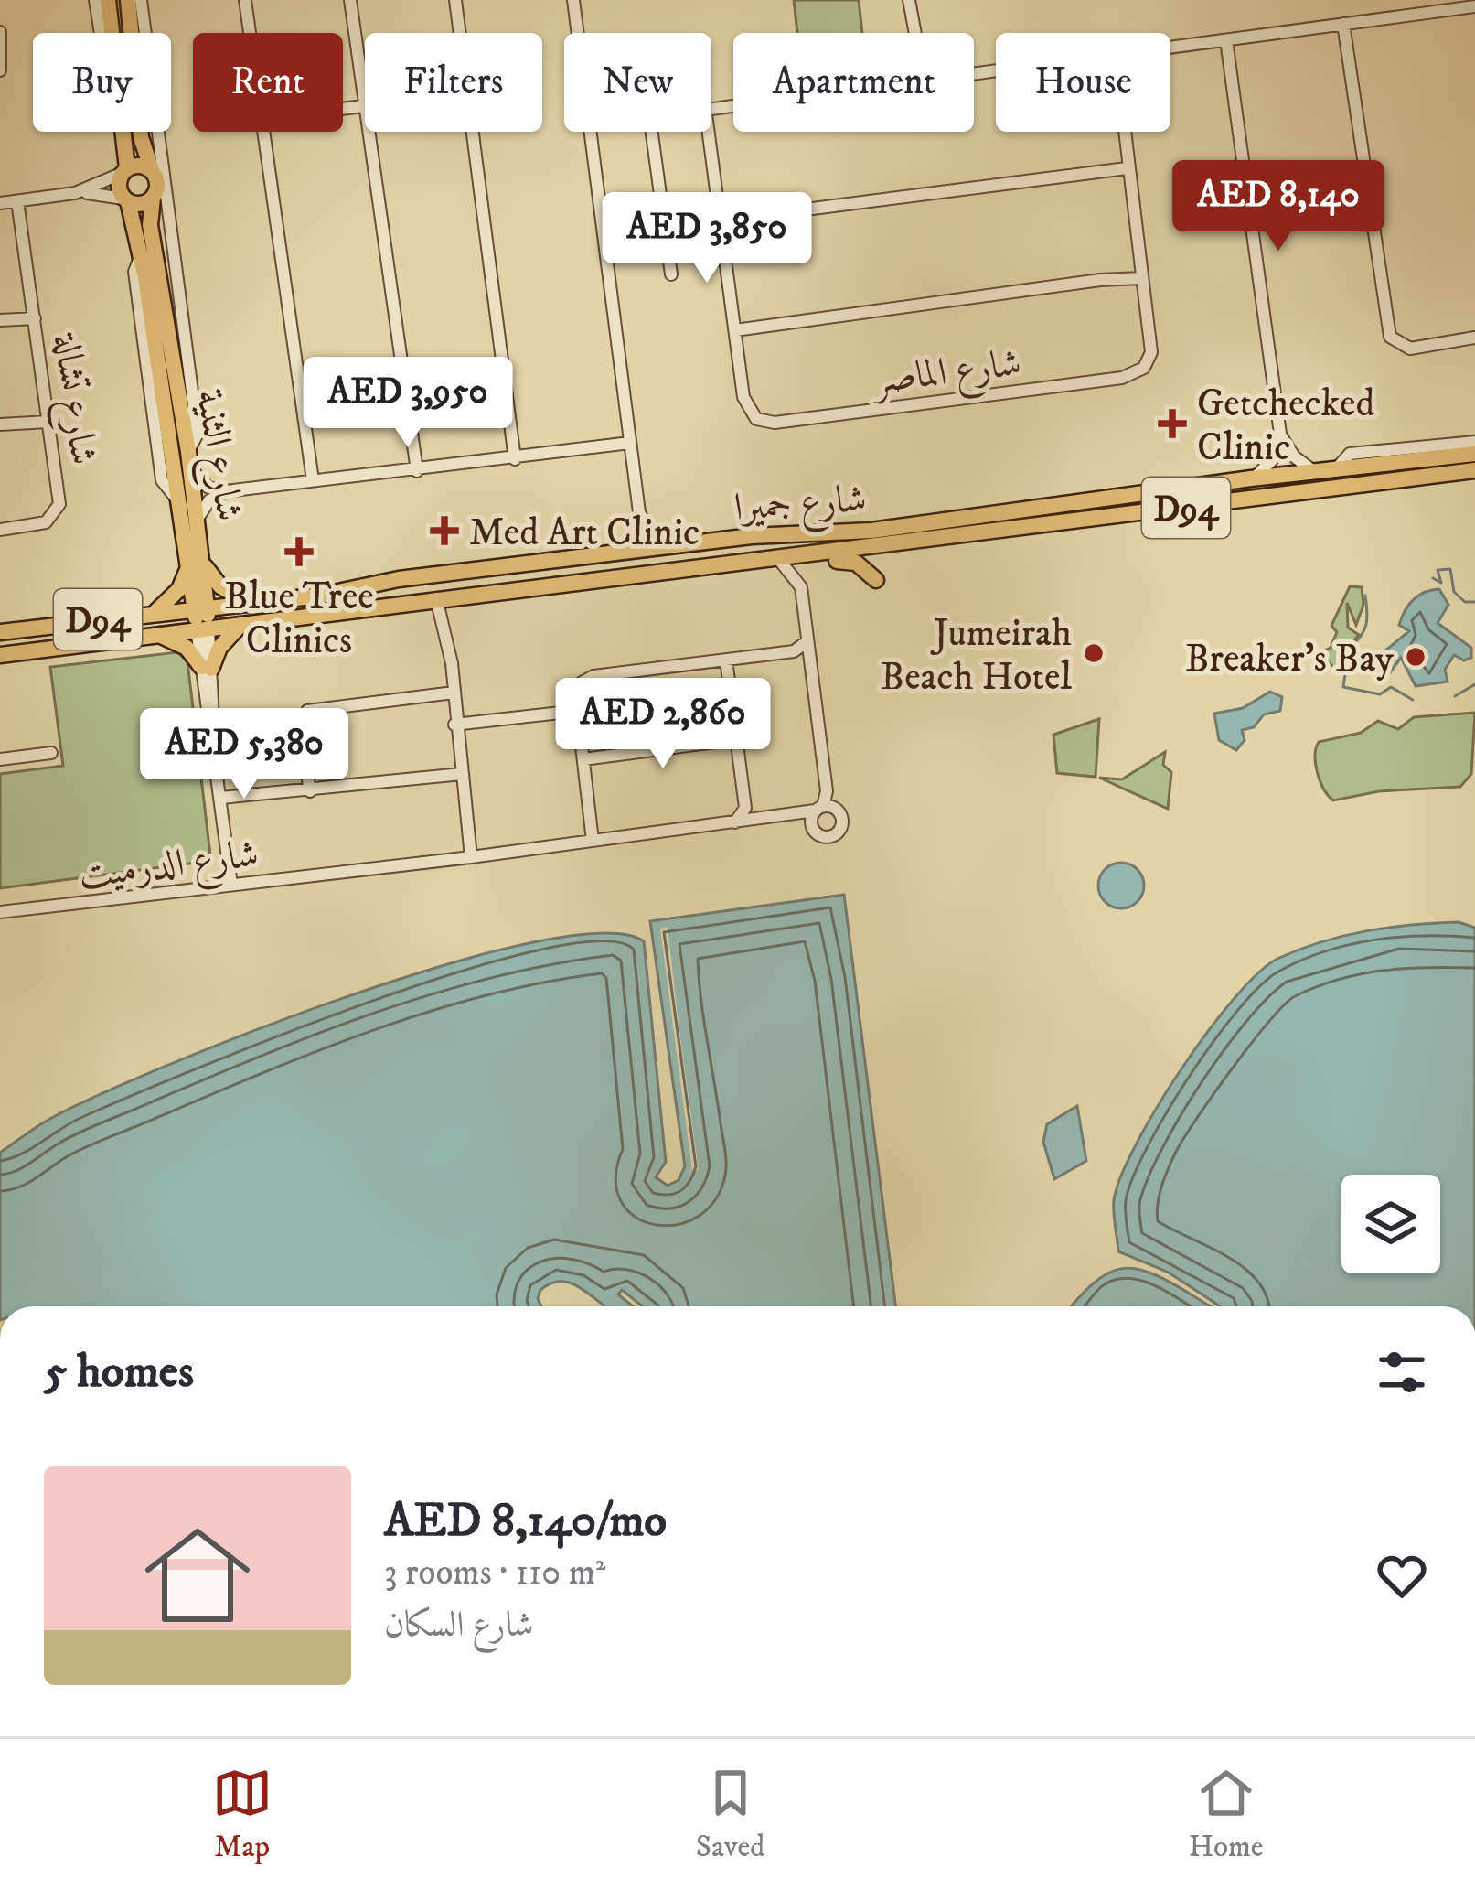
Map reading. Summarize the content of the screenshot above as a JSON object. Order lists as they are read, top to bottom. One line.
{"streets":{"main road":["شارع الثنية","شارع جميرا","D94"],"street":["شارع الماصر","شارع تشالة","شارع الدرميت"]},"crossings":[["شارع الثنية","شارع جميرا"],["شارع الثنية","شارع الدرميت"]],"places":{"health":["Getchecked Clinic","Med Art Clinic","Blue Tree Clinics"],"other":["Jumeirah Beach Hotel","Breaker's Bay"]},"page":{"chip":["Buy","Rent","Filters","New","Apartment","House"],"price":["AED 8,140","AED 3,850","AED 3,950","AED 2,860","AED 5,380"],"heading":"5 homes","list":[{"name":"AED 8,140/mo","note":"3 rooms · 110 m² · شارع السكان"}],"tabs":["Map","Saved","Home"]}}
